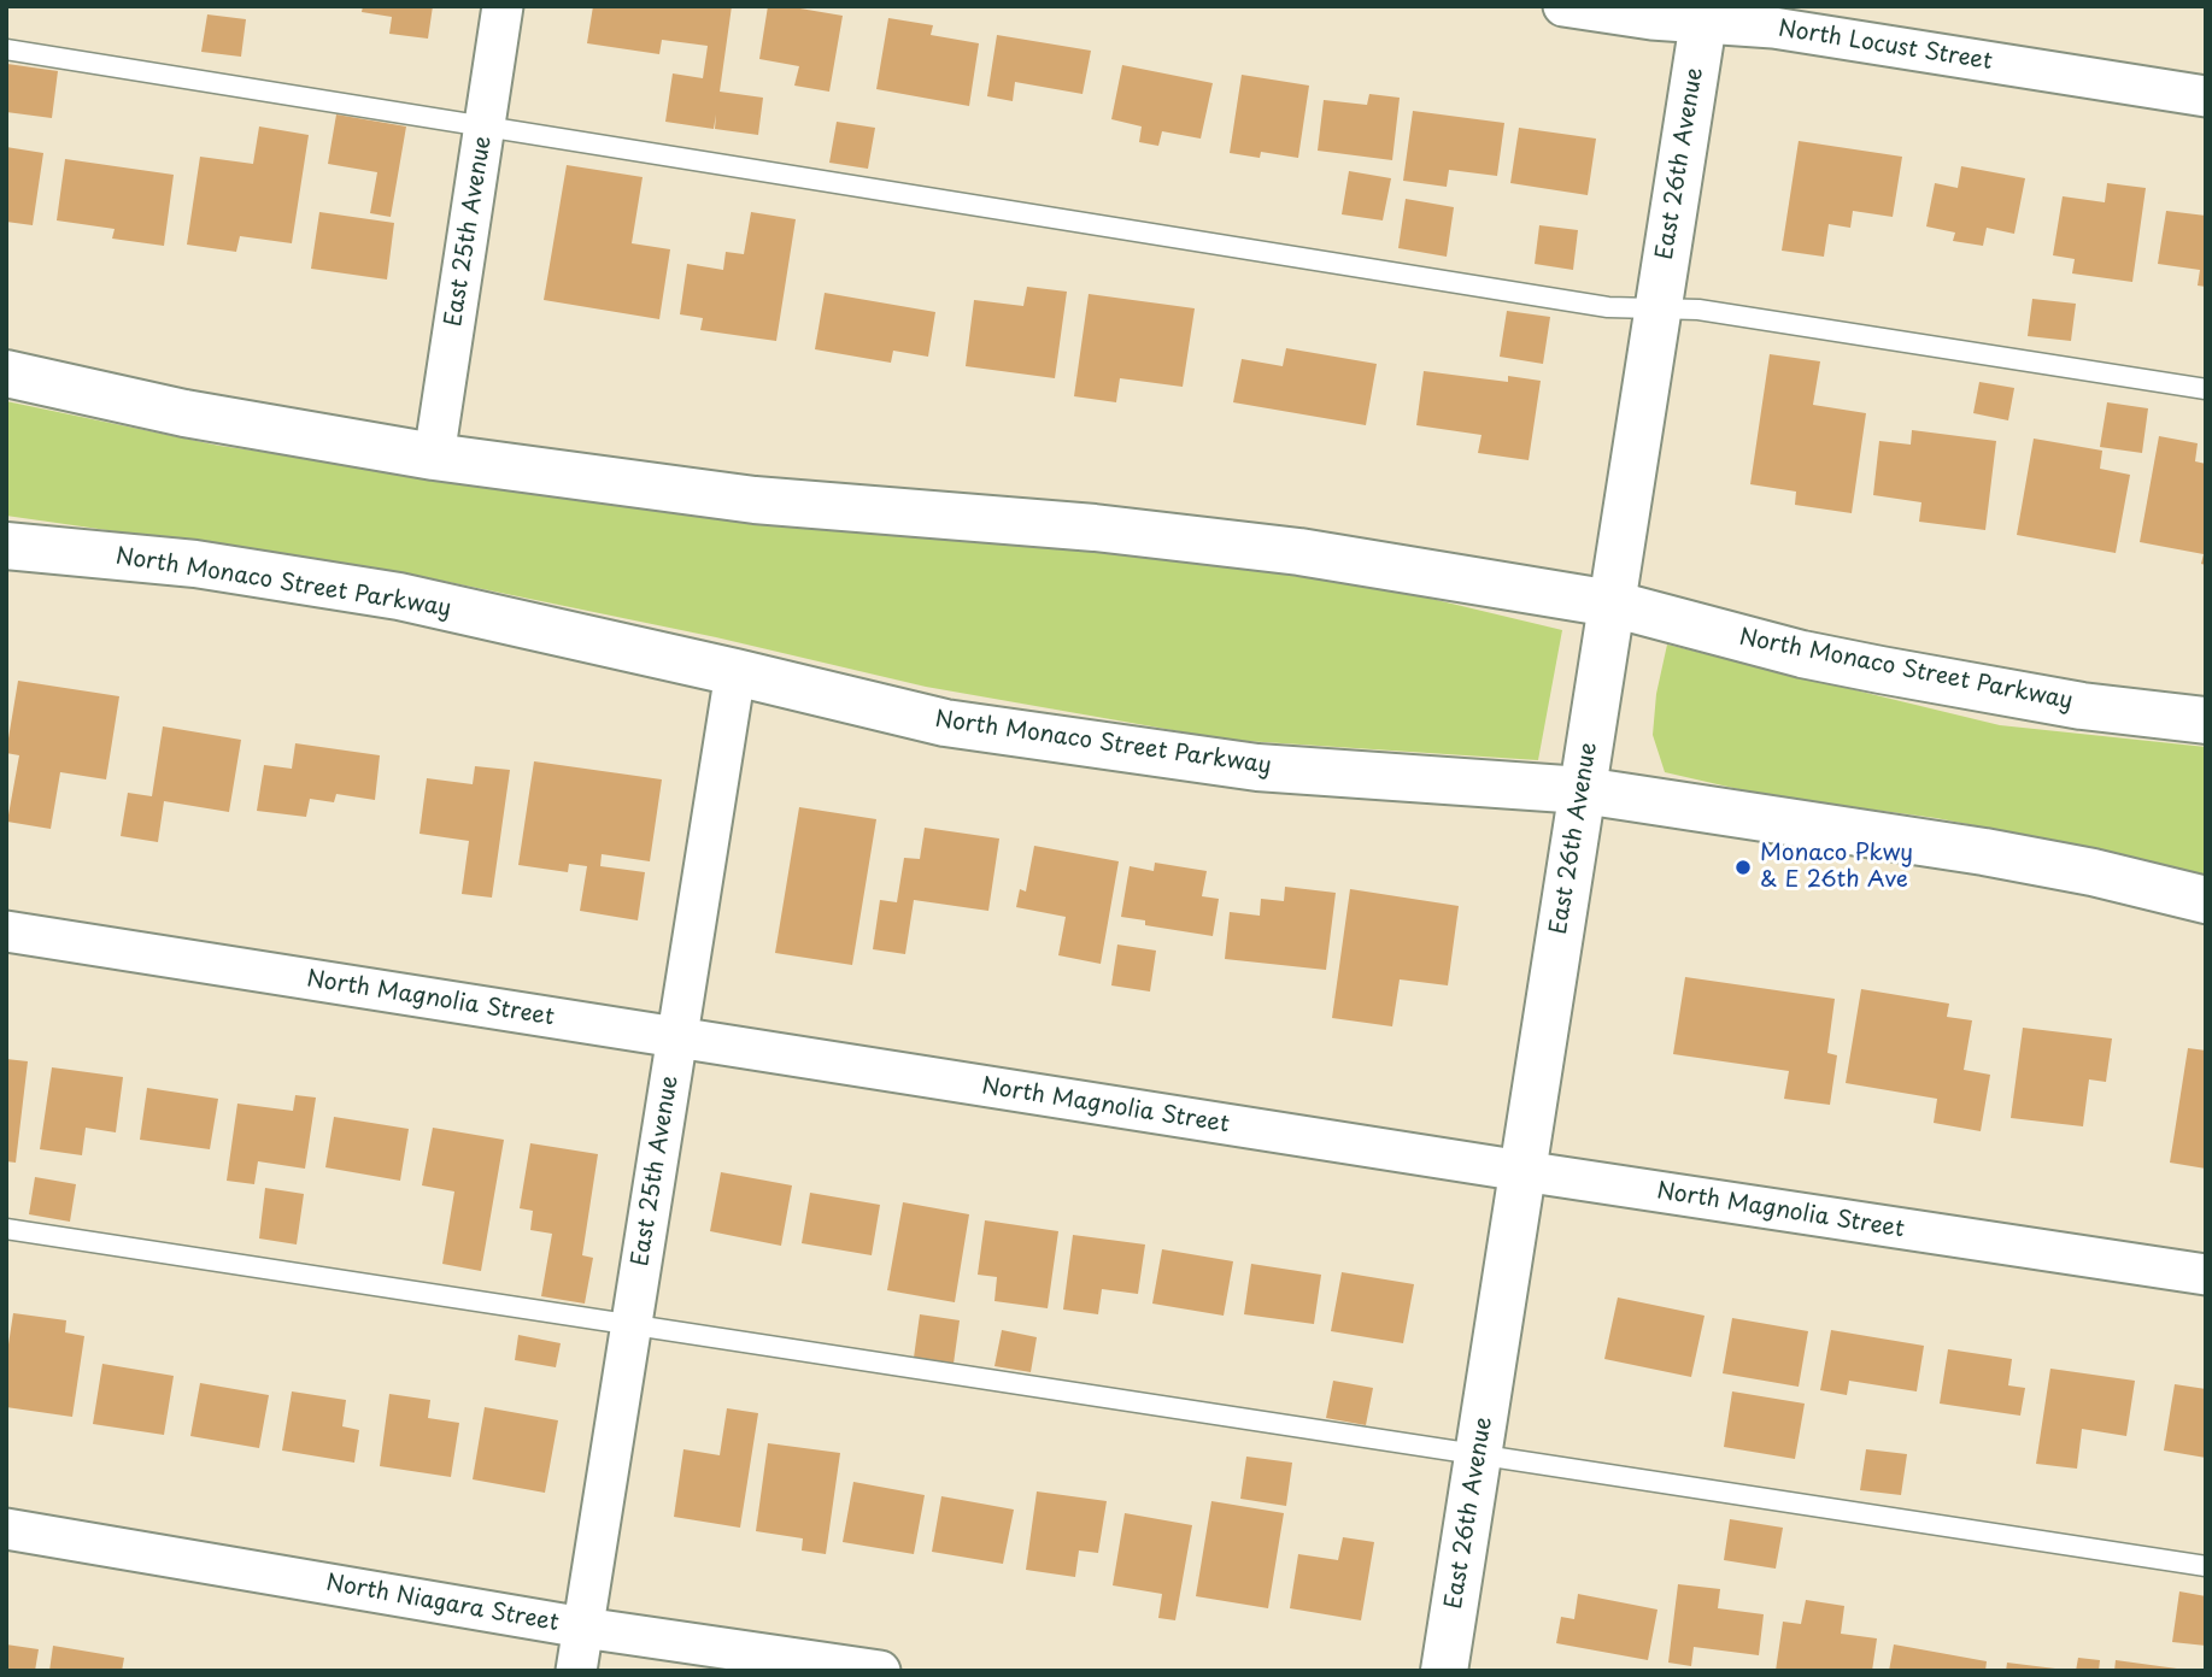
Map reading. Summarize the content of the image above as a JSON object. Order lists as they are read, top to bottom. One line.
{"streets":{"main road":["East 26th Avenue","North Monaco Street Parkway"],"street":["North Locust Street","East 25th Avenue","North Magnolia Street","North Niagara Street"]},"crossings":[["North Locust Street","East 26th Avenue"],["East 26th Avenue","North Monaco Street Parkway"],["East 26th Avenue","North Magnolia Street"],["East 25th Avenue","North Monaco Street Parkway"],["East 25th Avenue","North Magnolia Street"],["East 25th Avenue","North Niagara Street"]],"places":["Monaco Pkwy & E 26th Ave"]}
